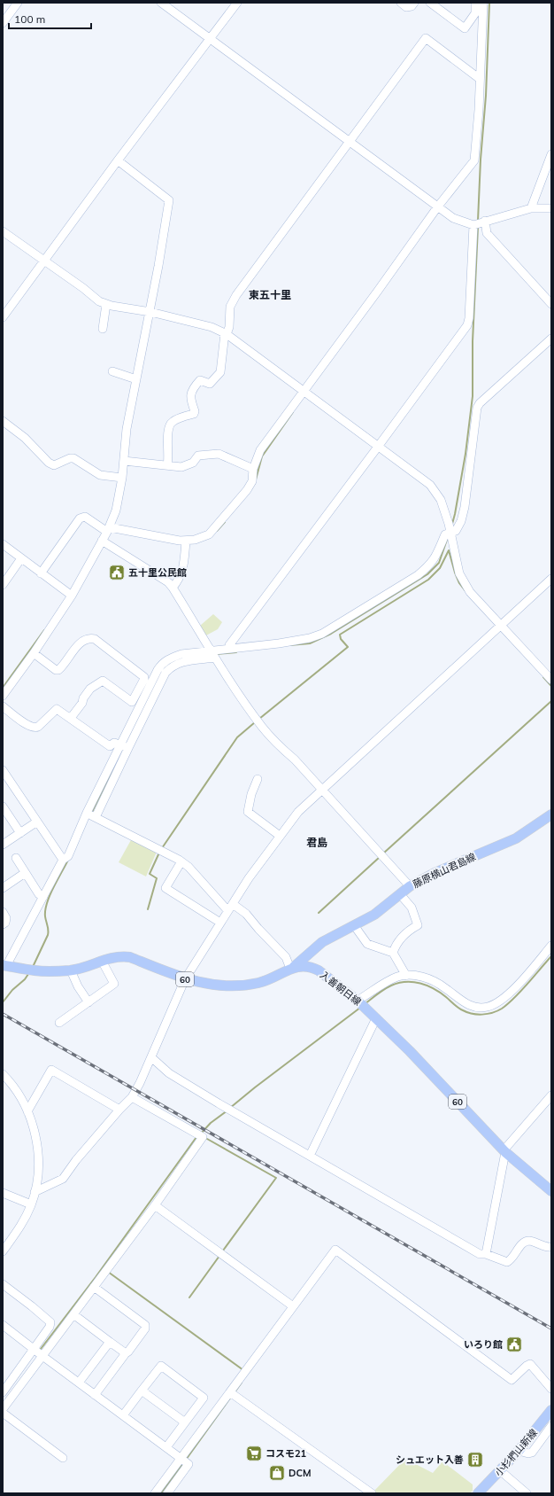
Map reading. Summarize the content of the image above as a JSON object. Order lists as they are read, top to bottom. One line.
{"streets":{"main road":["藤原横山君島線","60","入善朝日線","小杉椚山新線"]},"crossings":[["藤原横山君島線","入善朝日線"]],"districts":["東五十里","君島"],"places":{"public building":["五十里公民館","いろり館"],"supermarket":["コスモ21"],"building":["シュエット入善"],"shop":["DCM"]},"scale_bar":"100 m"}
